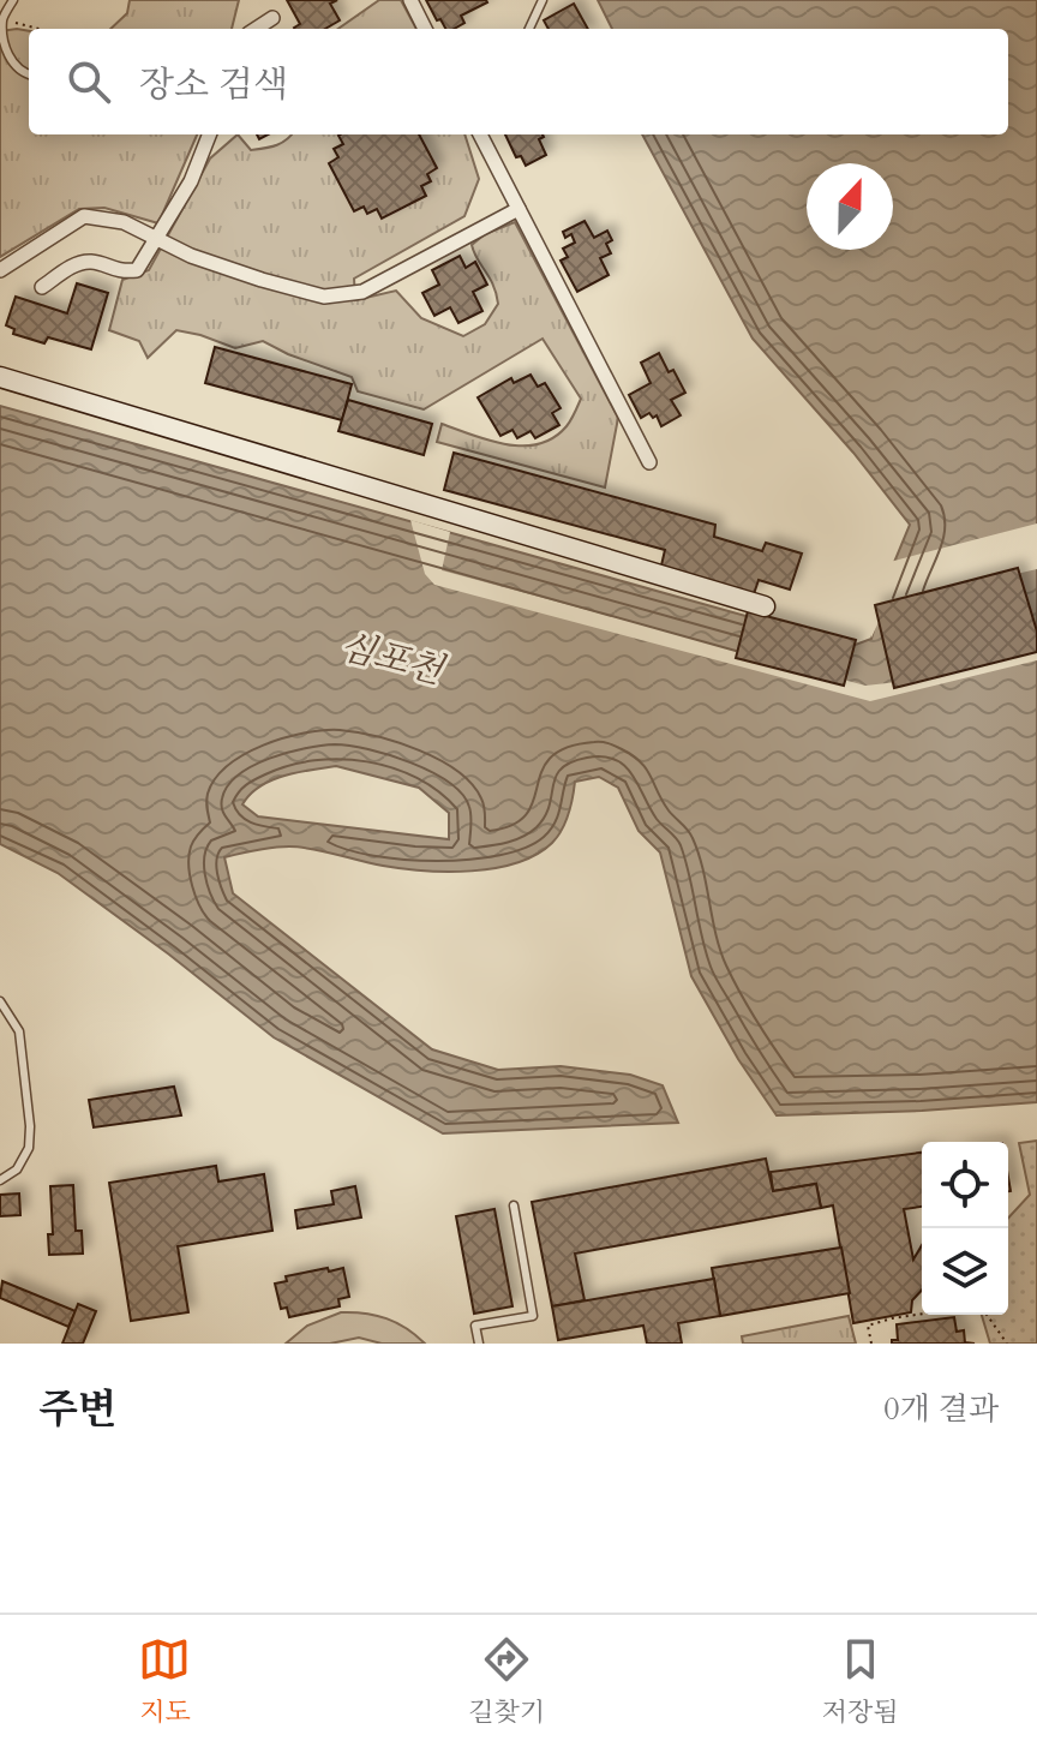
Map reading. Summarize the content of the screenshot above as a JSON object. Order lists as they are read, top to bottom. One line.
{"water":["심포천"],"north":"top","page":{"search":"장소 검색","heading":["주변","0개 결과"],"nav":["지도","길찾기","저장됨"]}}
